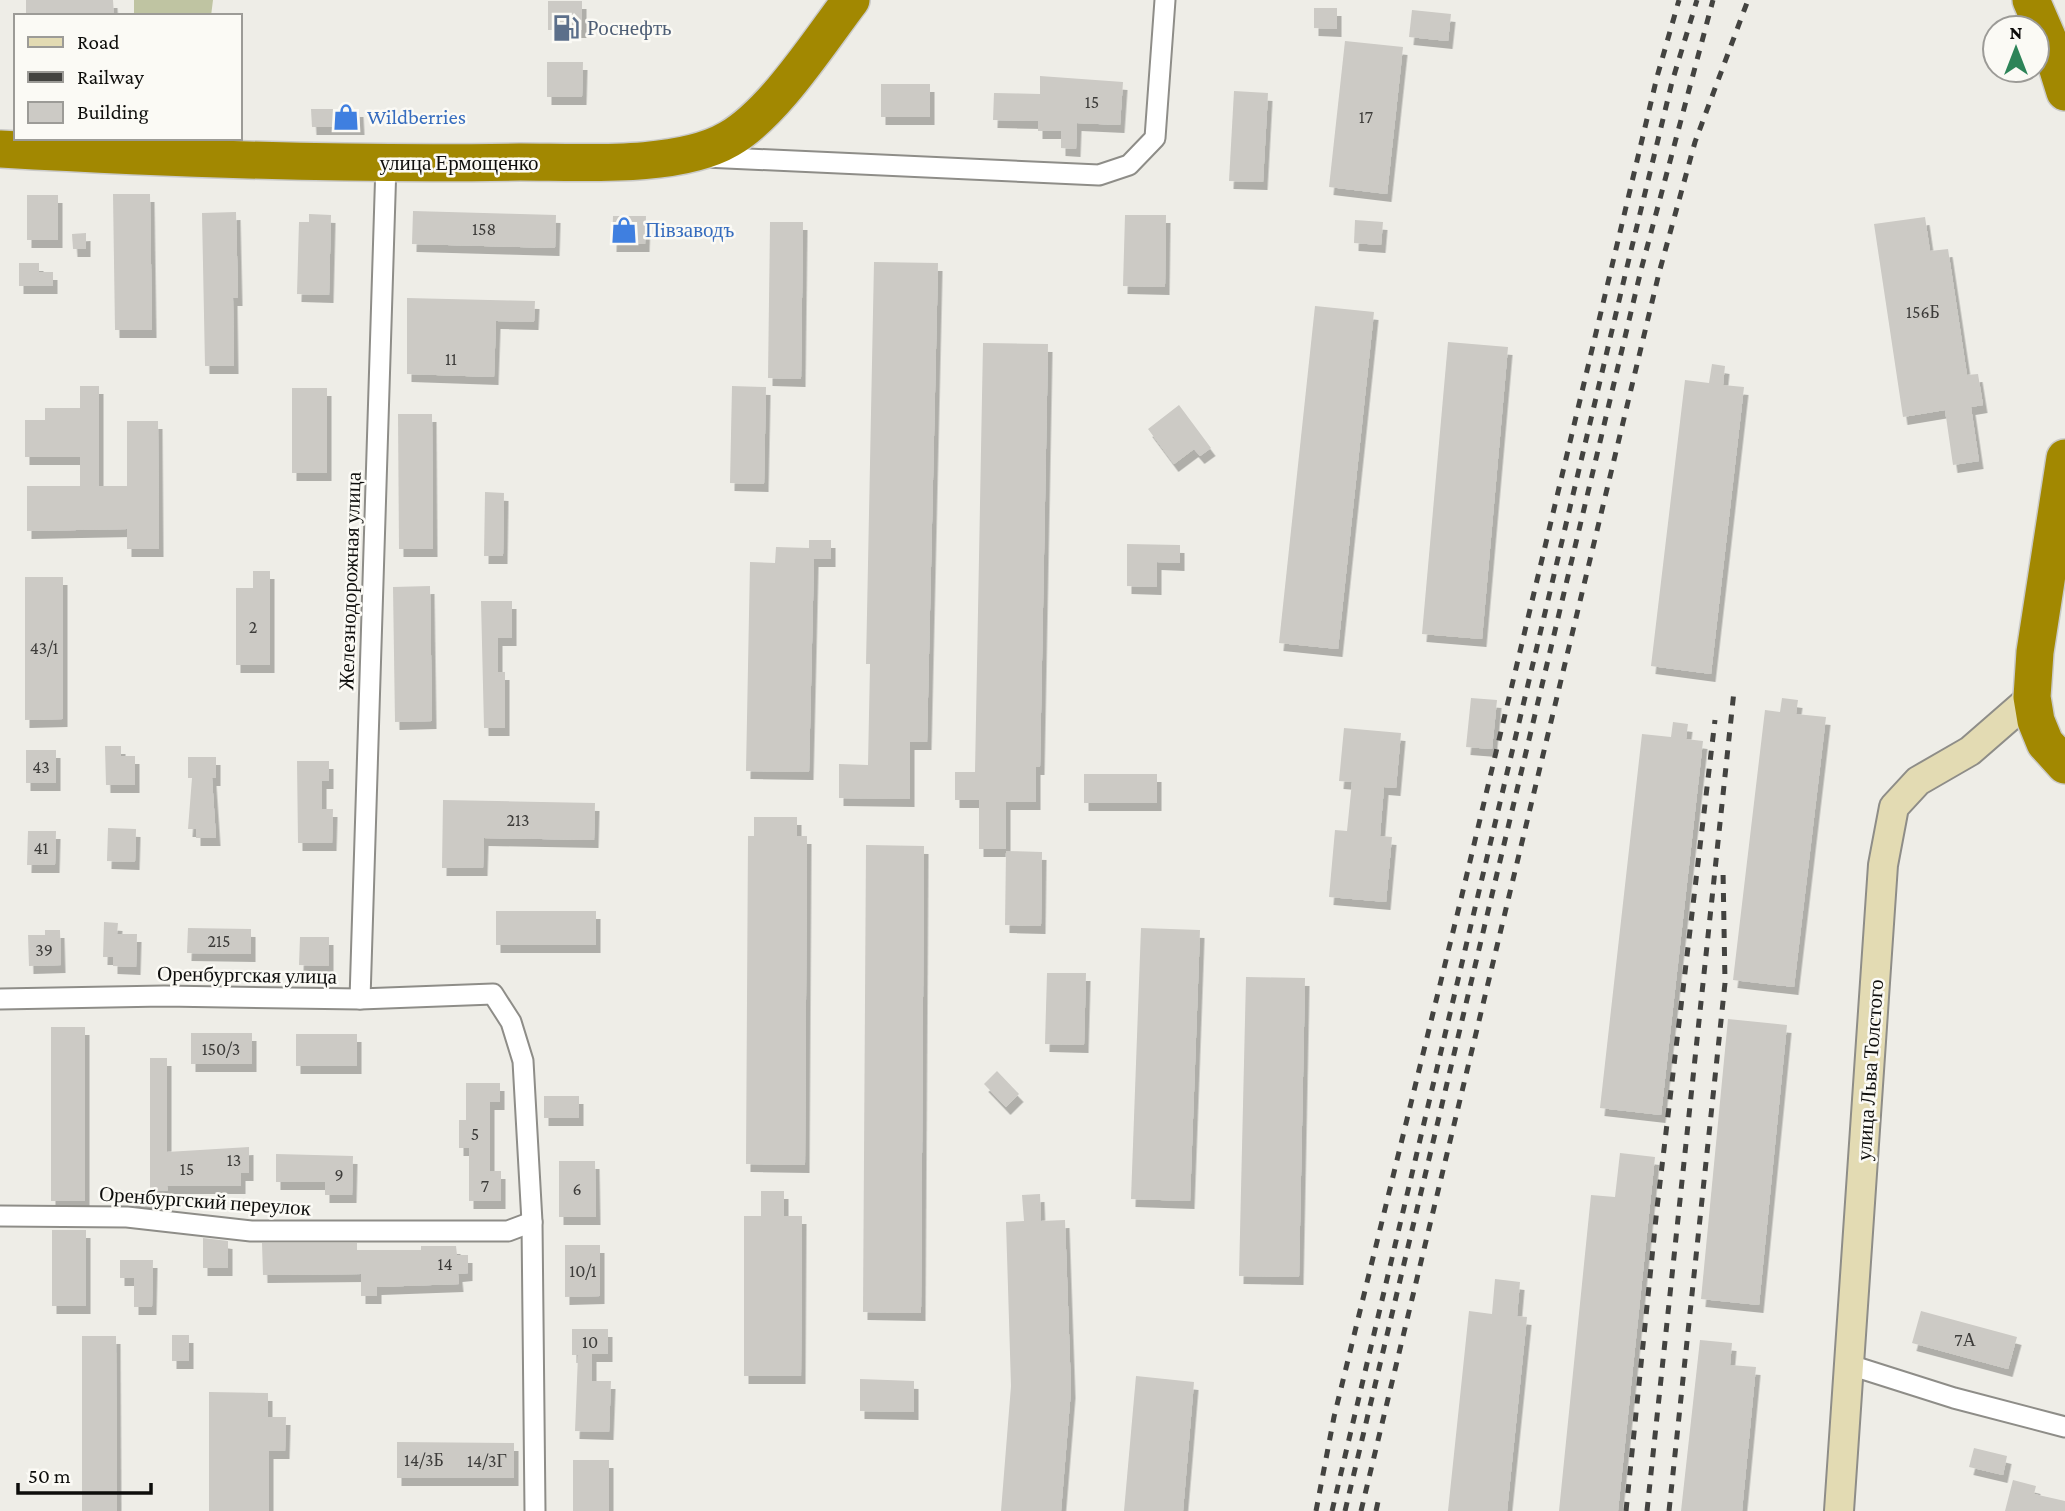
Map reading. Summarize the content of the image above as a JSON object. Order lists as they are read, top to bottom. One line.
{"streets":{"highway":["улица Ермощенко"],"street":["Железнодорожная улица","Оренбургская улица","улица Льва Толстого","Оренбургский переулок"]},"crossings":[["улица Ермощенко","Железнодорожная улица"],["Железнодорожная улица","Оренбургская улица"],["Оренбургская улица","Оренбургский переулок"]],"places":{"fuel station":["Роснефть"],"shop":["Wildberries","Пiвзаводъ"]},"house_numbers":["15","17","158","156Б","11","2","43/1","43","213","41","215","39","150/3","5","13","15","9","7","6","14","10/1","7А","10","14/3Б","14/3Г"],"legend":["Road","Railway","Building"],"scale_bar":"50 m","north":"top"}
